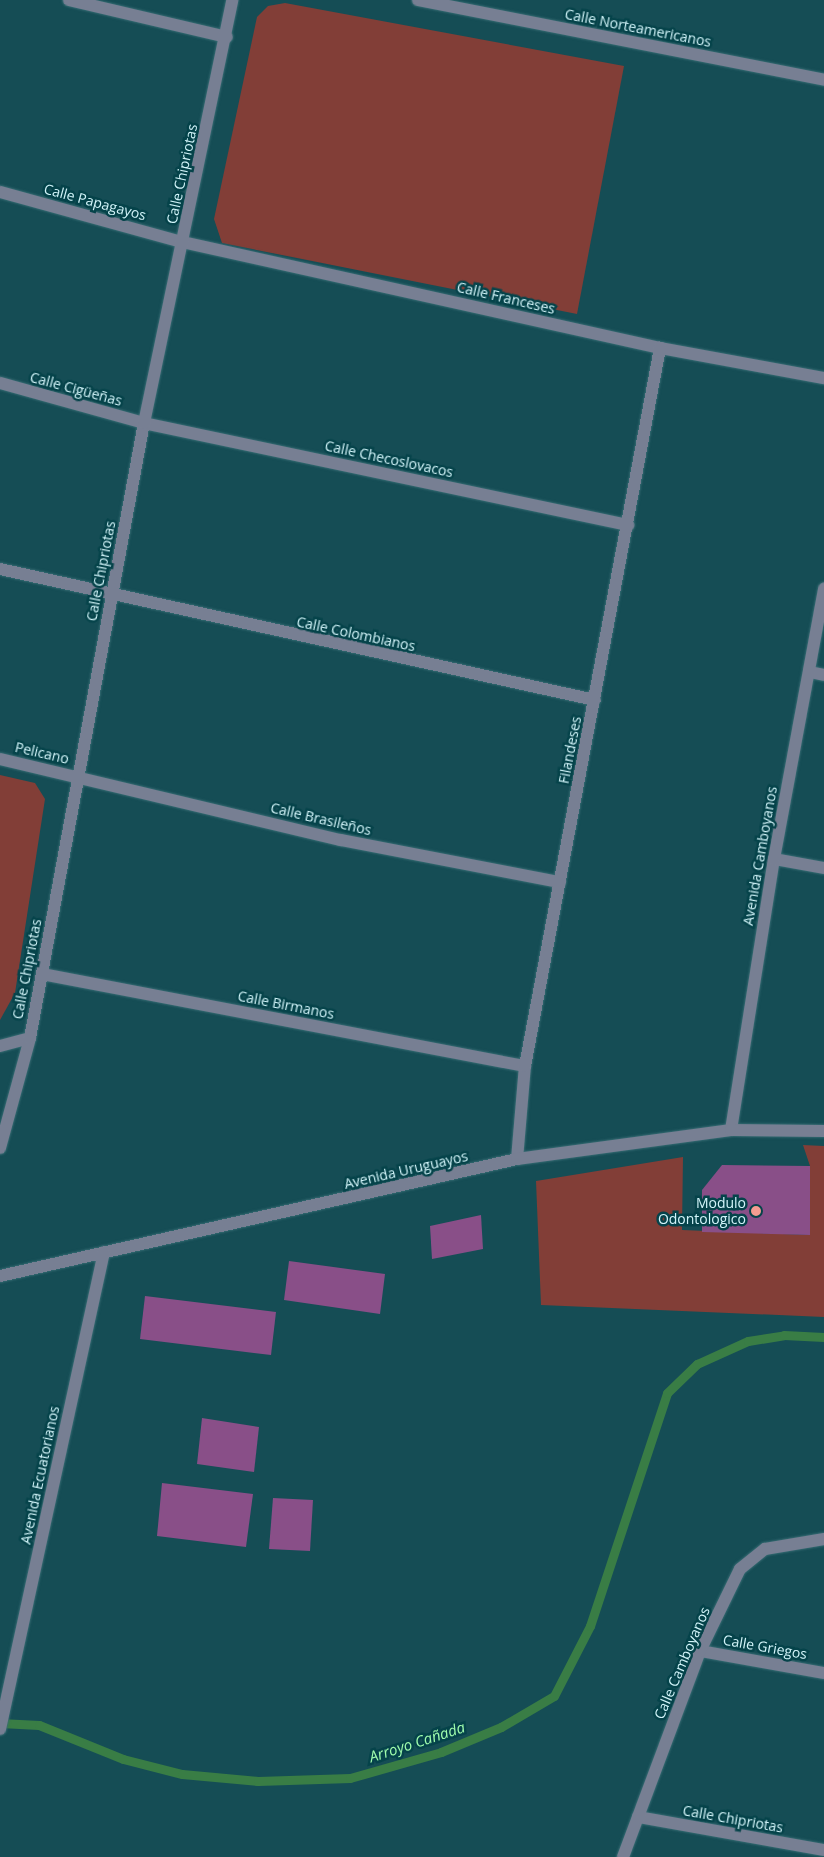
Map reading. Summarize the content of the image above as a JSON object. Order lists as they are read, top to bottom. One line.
{"streets":{"street":["Calle Norteamericanos","Calle Chipriotas","Calle Papagayos","Calle Franceses","Calle Cigüeñas","Calle Checoslovacos","Calle Colombianos","Filandeses","Pelicano","Calle Brasileños","Avenida Camboyanos","Calle Birmanos","Avenida Uruguayos","Avenida Ecuatorianos","Calle Griegos","Calle Camboyanos"]},"crossings":[["Calle Chipriotas","Calle Papagayos"],["Calle Chipriotas","Calle Franceses"],["Calle Chipriotas","Calle Cigüeñas"],["Calle Chipriotas","Calle Checoslovacos"],["Calle Chipriotas","Calle Colombianos"],["Calle Chipriotas","Pelicano"],["Calle Chipriotas","Calle Brasileños"],["Calle Chipriotas","Calle Birmanos"],["Calle Chipriotas","Calle Camboyanos"],["Calle Papagayos","Calle Franceses"],["Calle Franceses","Filandeses"],["Calle Cigüeñas","Calle Checoslovacos"],["Calle Checoslovacos","Filandeses"],["Calle Colombianos","Filandeses"],["Filandeses","Calle Brasileños"],["Filandeses","Calle Birmanos"],["Filandeses","Avenida Uruguayos"],["Pelicano","Calle Brasileños"],["Avenida Camboyanos","Avenida Uruguayos"],["Avenida Uruguayos","Avenida Ecuatorianos"],["Calle Griegos","Calle Camboyanos"]],"water":["Arroyo Cañada"],"places":["Modulo Odontologico"]}
